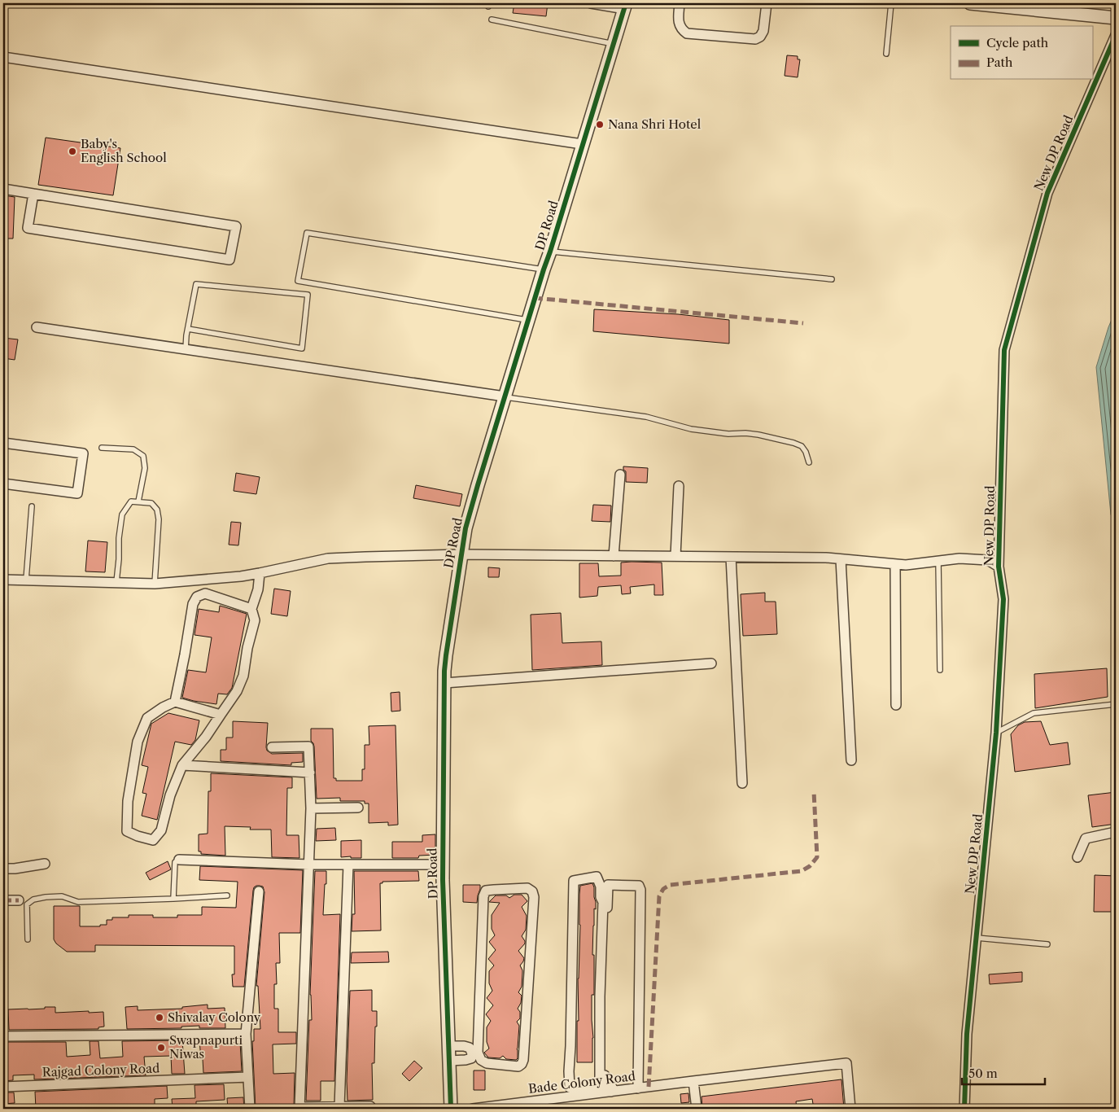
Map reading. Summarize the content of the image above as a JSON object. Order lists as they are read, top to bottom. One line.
{"streets":{"street":["New DP Road","DP Road","Rajgad Colony Road","Bade Colony Road"]},"places":["Nana Shri Hotel","Baby's English School","Shivalay Colony","Swapnapurti Niwas"],"legend":["Cycle path","Path"],"scale_bar":"50 m"}
